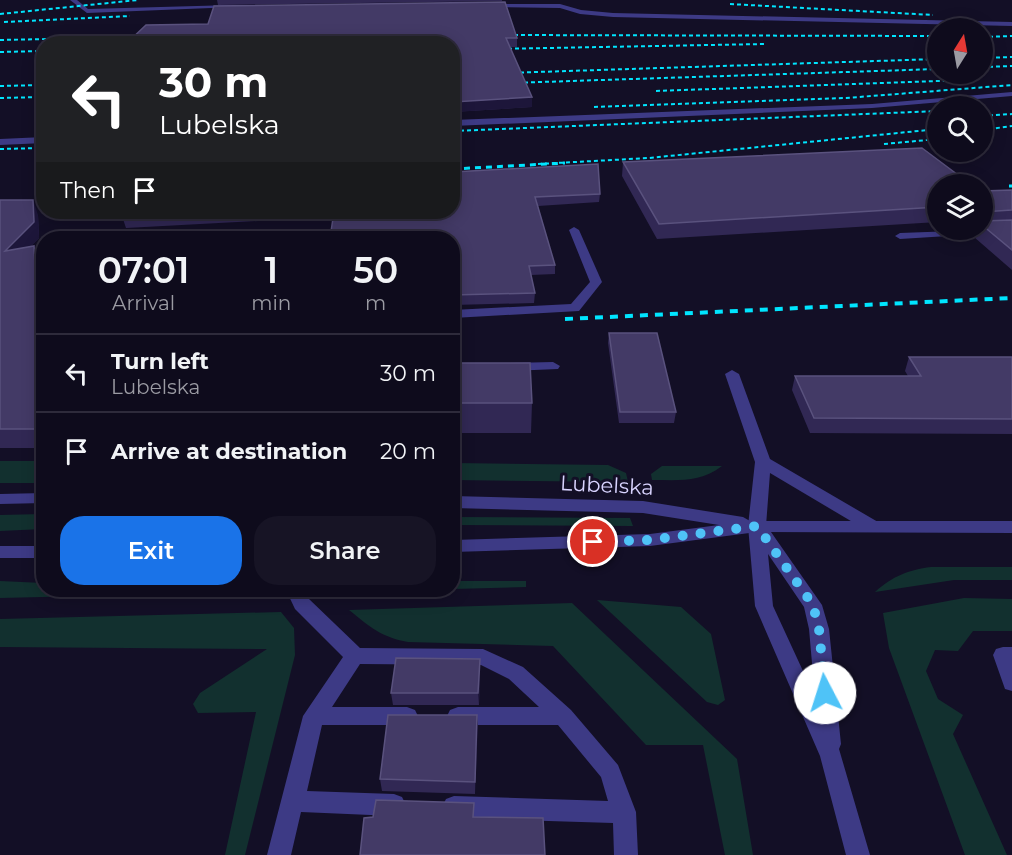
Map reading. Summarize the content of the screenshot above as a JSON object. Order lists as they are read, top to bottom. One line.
{"streets":{"street":["Lubelska"]},"north":"top","page":{"turn":["30 m","Lubelska"],"then":"Then","eta":["07:01","Arrival","1","min","50","m"],"list":[{"name":"Turn left","note":"Lubelska","value":"30 m"},{"name":"Arrive at destination","value":"20 m"}],"buttons":["Exit","Share"]}}
